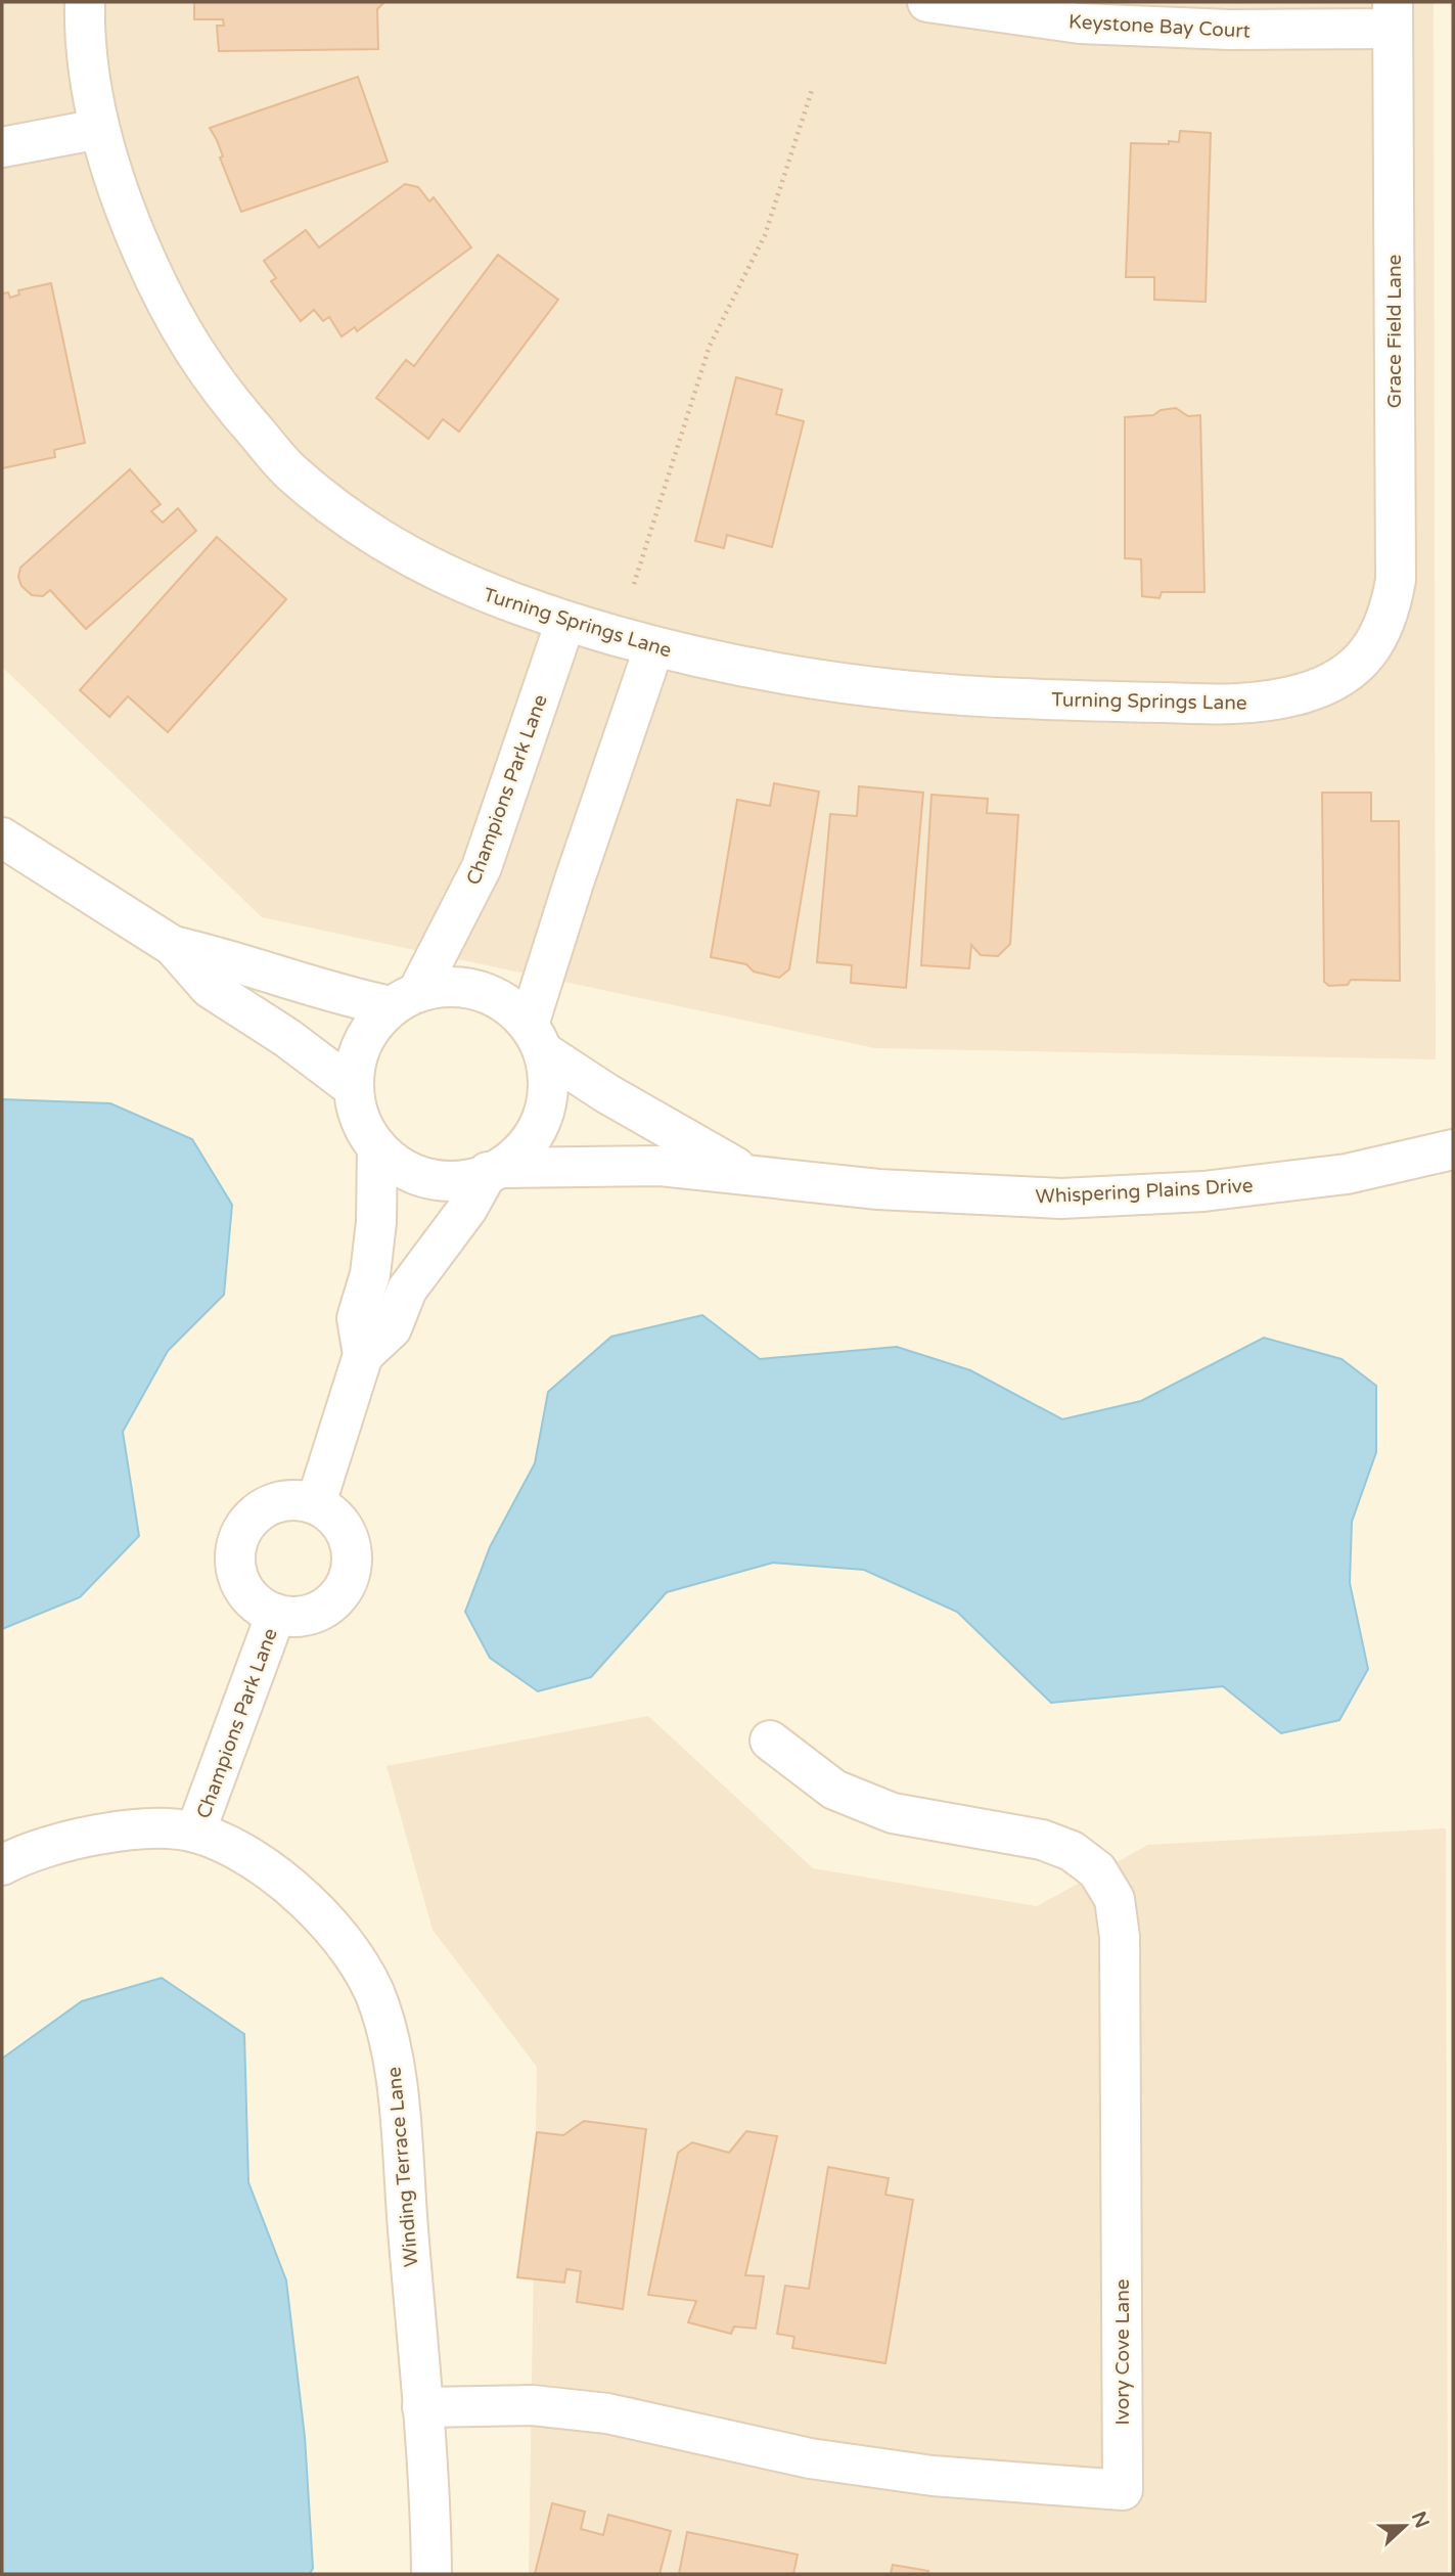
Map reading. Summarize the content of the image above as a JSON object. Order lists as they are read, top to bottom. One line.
{"streets":{"street":["Keystone Bay Court","Grace Field Lane","Turning Springs Lane","Champions Park Lane","Whispering Plains Drive","Winding Terrace Lane","Ivory Cove Lane"]},"crossings":[["Keystone Bay Court","Grace Field Lane"],["Grace Field Lane","Turning Springs Lane"],["Turning Springs Lane","Champions Park Lane"],["Champions Park Lane","Whispering Plains Drive"],["Champions Park Lane","Winding Terrace Lane"],["Winding Terrace Lane","Ivory Cove Lane"]],"north":"right"}
